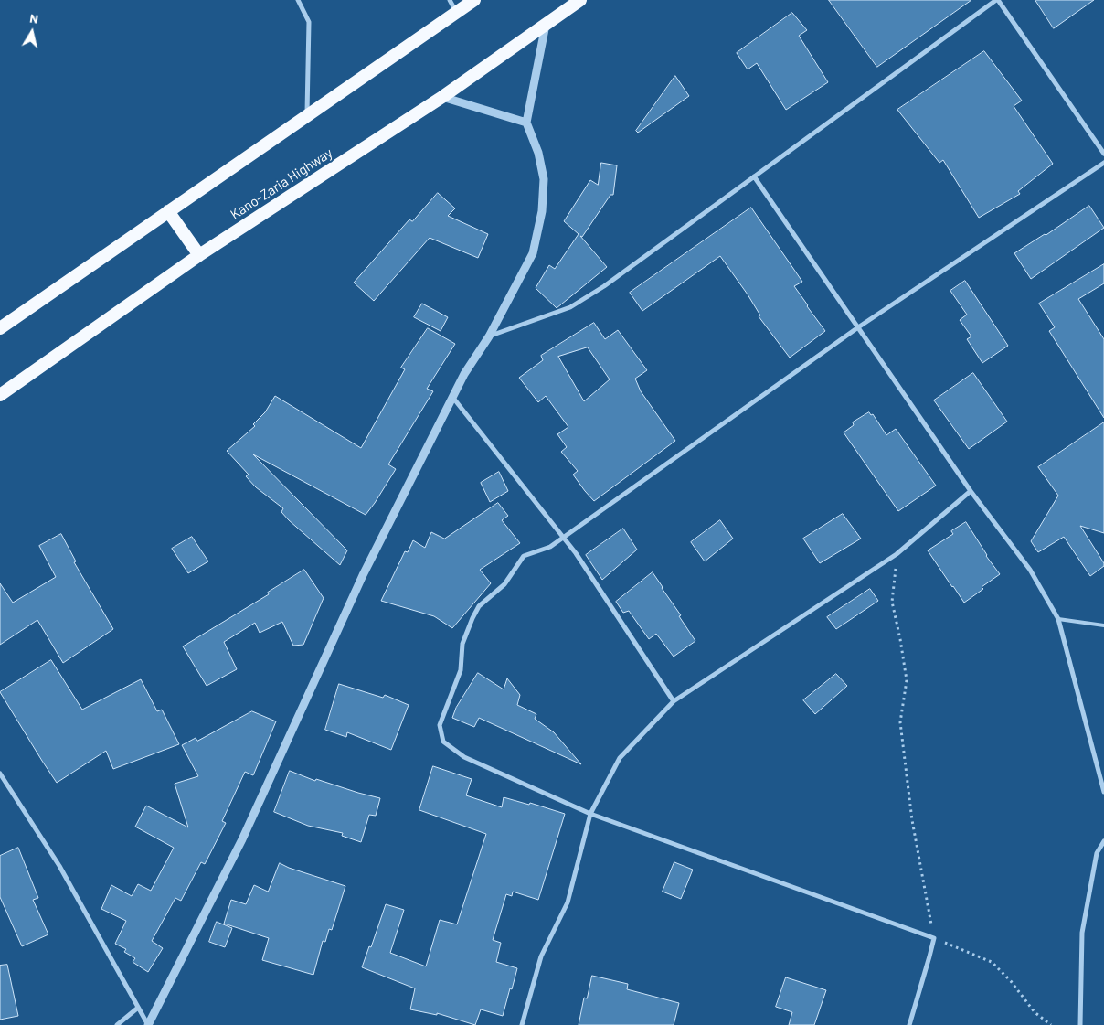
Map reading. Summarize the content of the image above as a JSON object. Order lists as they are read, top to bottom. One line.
{"streets":{"highway":["Kano-Zaria Highway"]},"north":"top"}
